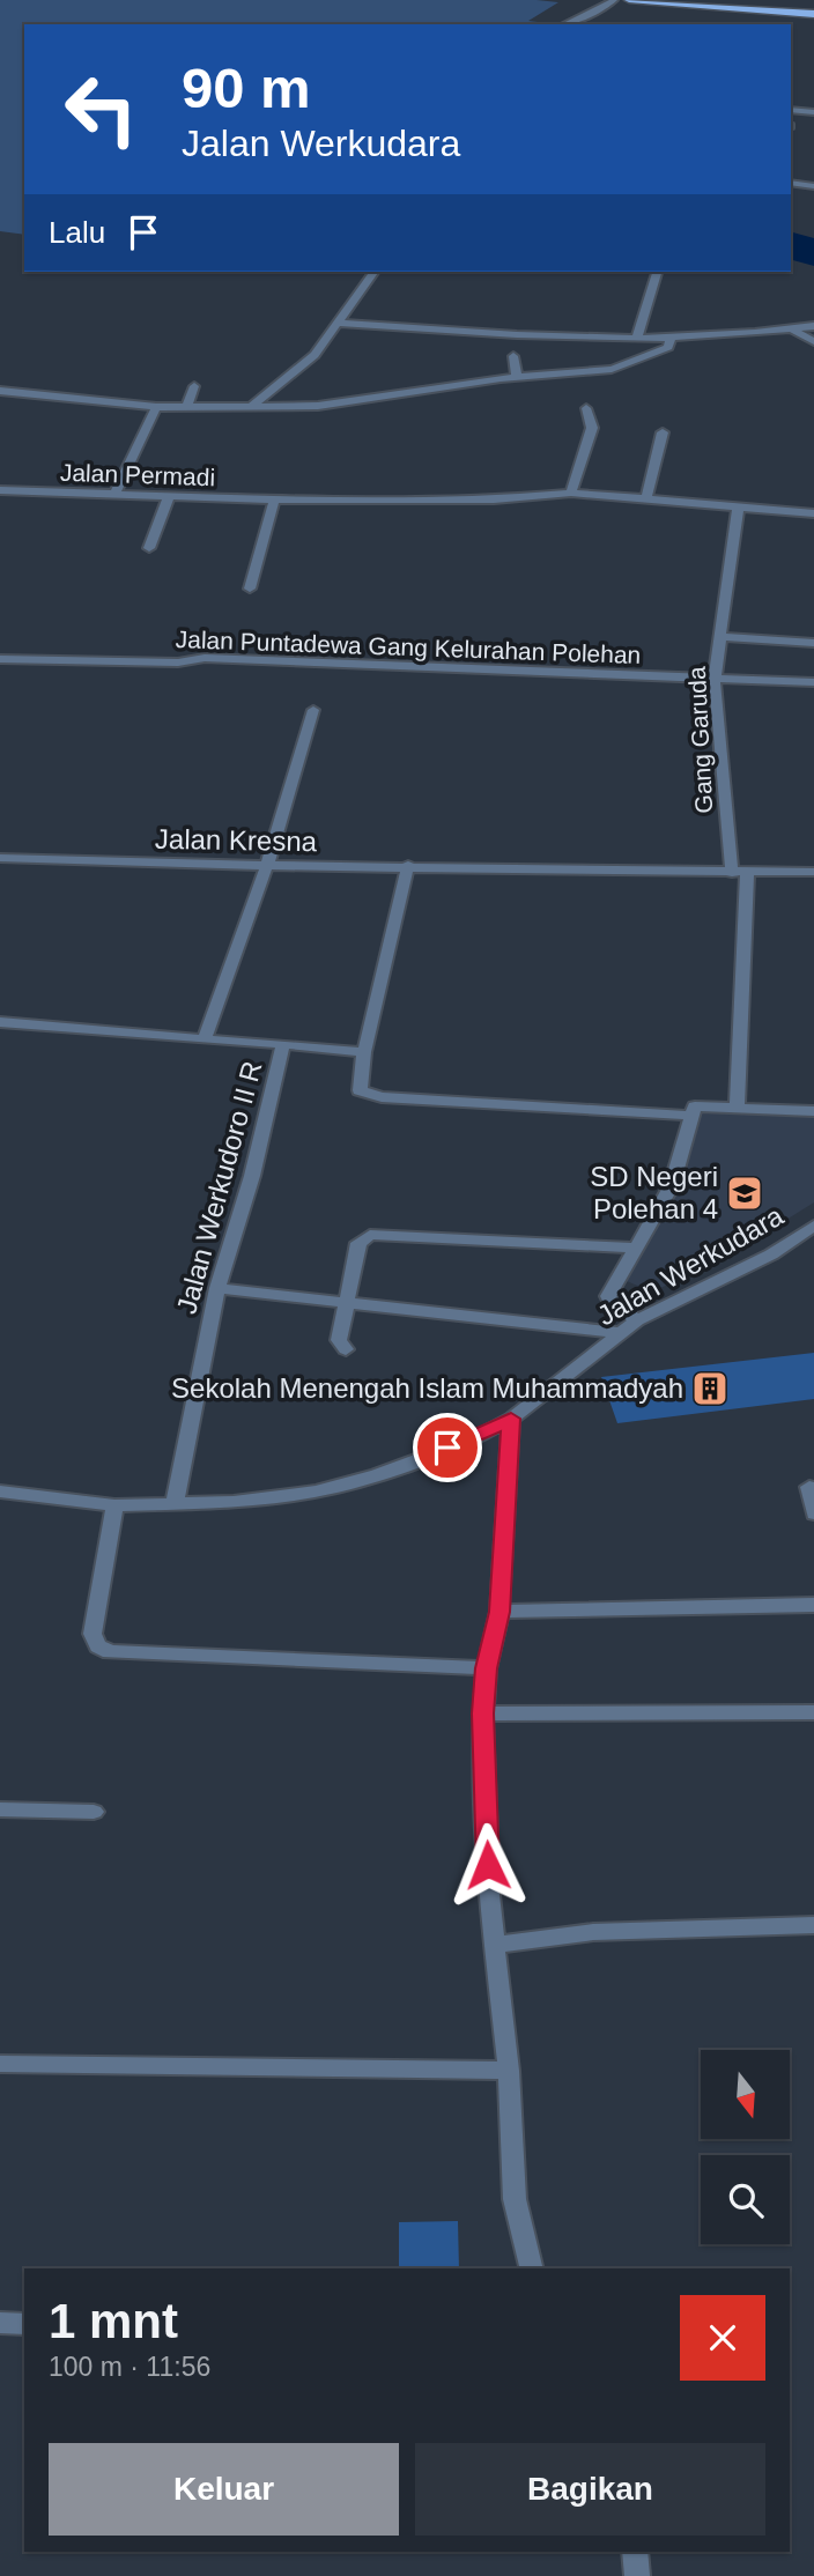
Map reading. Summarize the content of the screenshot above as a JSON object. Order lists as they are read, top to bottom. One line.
{"streets":{"street":["Jalan Permadi","Jalan Puntadewa Gang Kelurahan Polehan","Gang Garuda","Jalan Kresna","Jalan Werkudoro II R","Jalan Werkudara"]},"crossings":[["Jalan Permadi","Gang Garuda"],["Jalan Puntadewa Gang Kelurahan Polehan","Gang Garuda"],["Gang Garuda","Jalan Kresna"],["Jalan Kresna","Jalan Werkudoro II R"],["Jalan Werkudoro II R","Jalan Werkudara"]],"places":{"school or university":["SD Negeri Polehan 4"],"building":["Sekolah Menengah Islam Muhammadyah"]},"north":"bottom","page":{"turn":["90 m","Jalan Werkudara"],"then":"Lalu","heading":["1 mnt","100 m · 11:56"],"buttons":["Keluar","Bagikan"]}}
